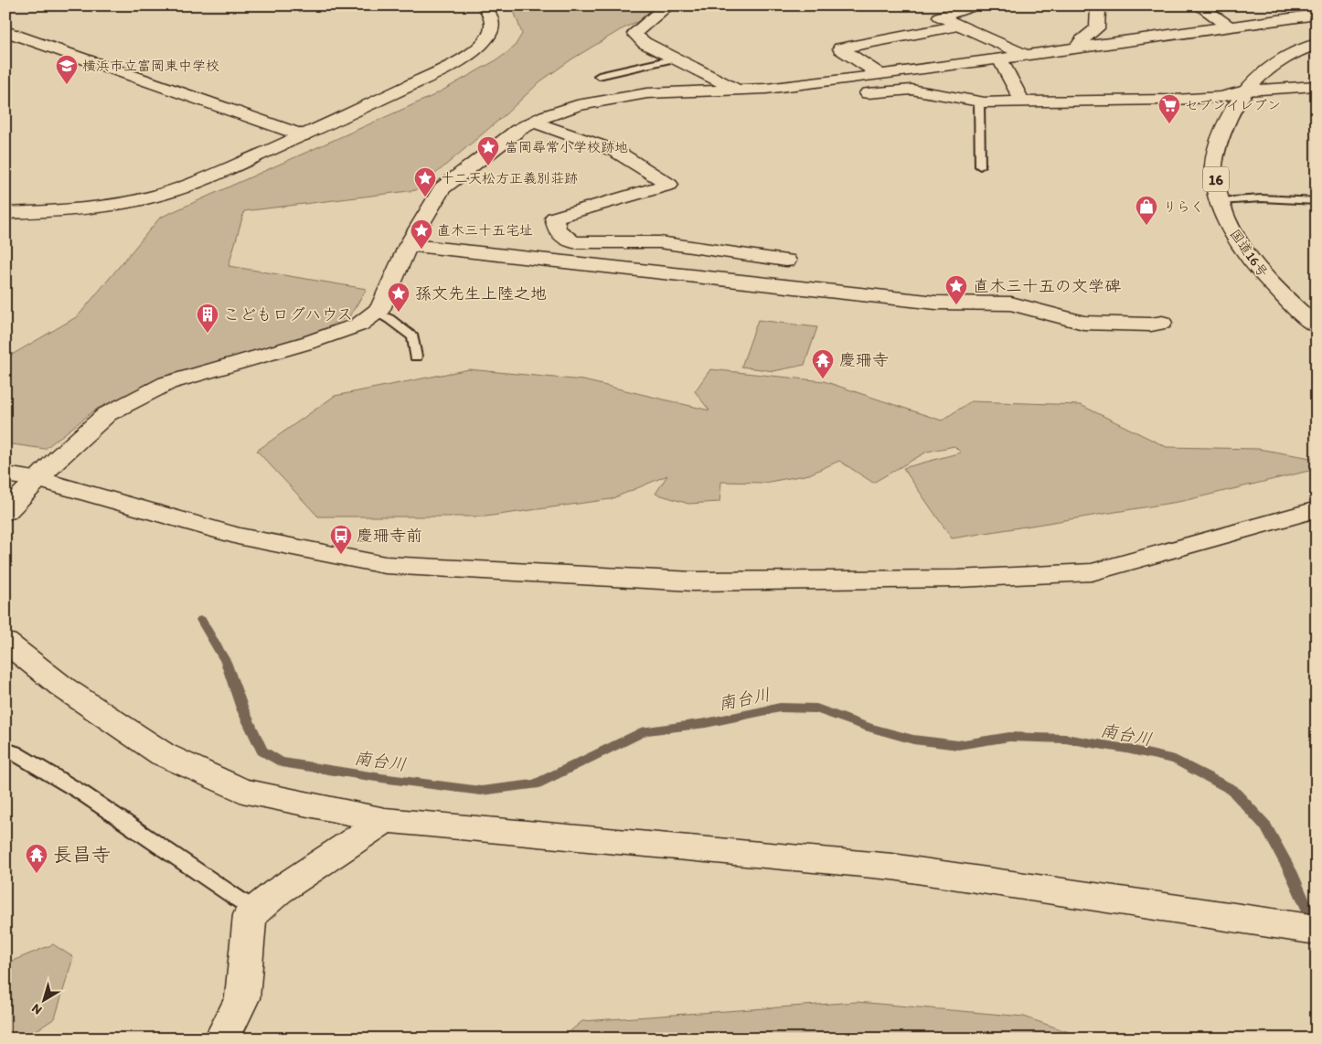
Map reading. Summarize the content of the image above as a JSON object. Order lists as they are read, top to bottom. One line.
{"streets":{"main road":["16","国道16号"]},"water":["南台川"],"places":{"school or university":["横浜市立富岡東中学校"],"supermarket":["セブンイレブン"],"place":["富岡尋常小学校跡地","十二天松方正義別荘跡","直木三十五宅址","直木三十五の文学碑","孫文先生上陸之地"],"shop":["りらく"],"building":["こどもログハウス"],"temple":["慶珊寺","長昌寺"],"bus stop":["慶珊寺前"]},"north":"bottom left"}
